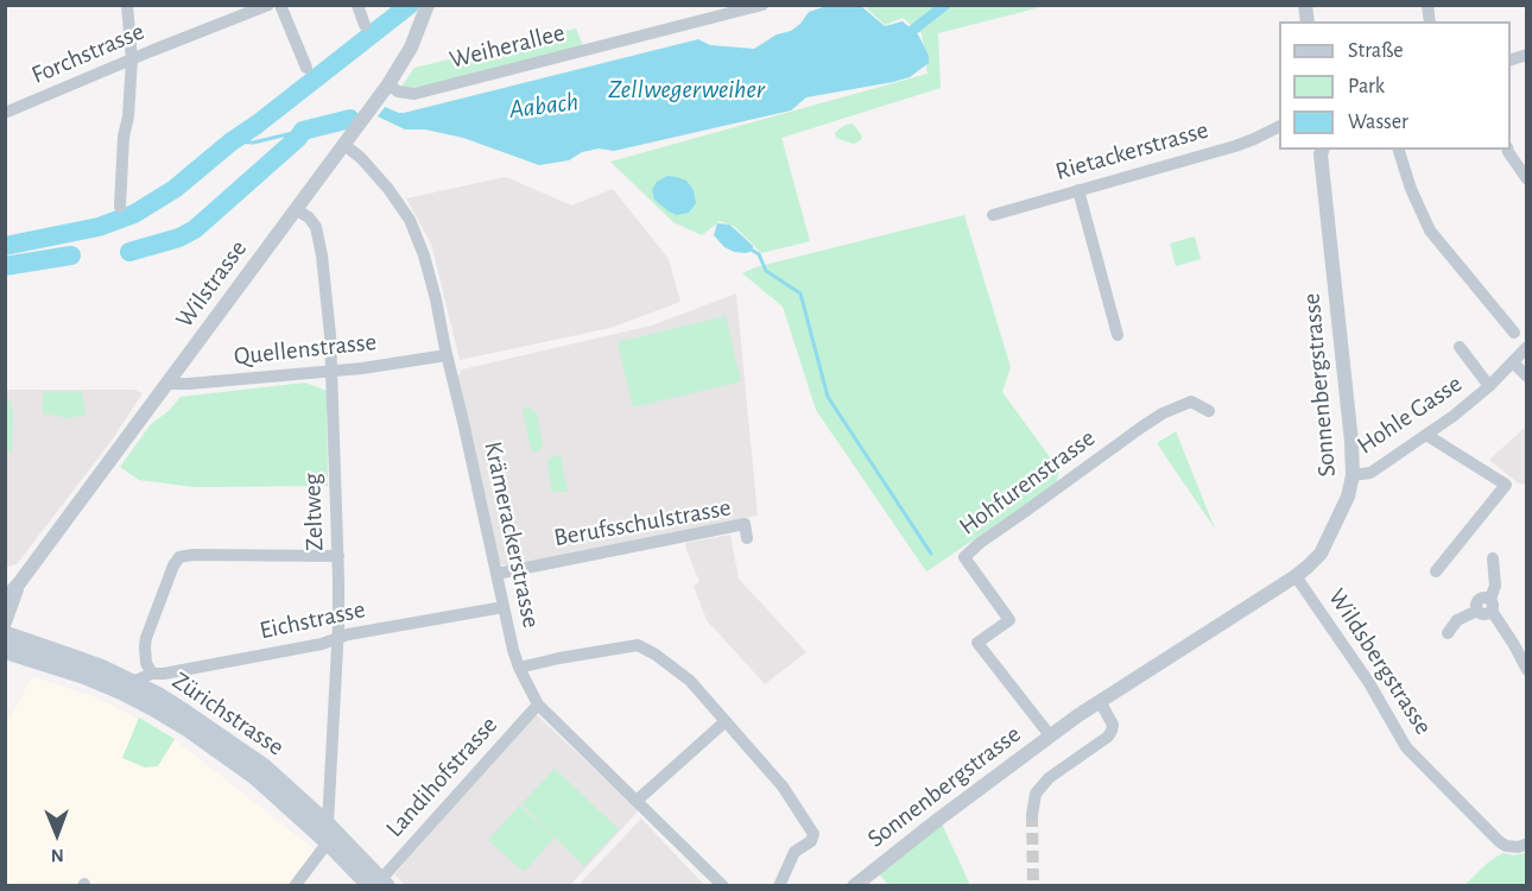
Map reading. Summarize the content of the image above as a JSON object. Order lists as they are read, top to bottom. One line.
{"streets":{"main road":["Zürichstrasse"],"street":["Weiherallee","Forchstrasse","Rietackerstrasse","Wilstrasse","Quellenstrasse","Sonnenbergstrasse","Hohle Gasse","Hohfurenstrasse","Zeltweg","Berufsschulstrasse","Krämerackerstrasse","Eichstrasse","Wildsbergstrasse","Landihofstrasse"]},"crossings":[["Weiherallee","Wilstrasse"],["Wilstrasse","Quellenstrasse"],["Wilstrasse","Zeltweg"],["Wilstrasse","Krämerackerstrasse"],["Wilstrasse","Zürichstrasse"],["Quellenstrasse","Zeltweg"],["Quellenstrasse","Krämerackerstrasse"],["Sonnenbergstrasse","Hohle Gasse"],["Sonnenbergstrasse","Hohfurenstrasse"],["Sonnenbergstrasse","Wildsbergstrasse"],["Zeltweg","Eichstrasse"],["Zeltweg","Zürichstrasse"],["Berufsschulstrasse","Krämerackerstrasse"],["Krämerackerstrasse","Eichstrasse"],["Krämerackerstrasse","Landihofstrasse"],["Eichstrasse","Zürichstrasse"],["Zürichstrasse","Landihofstrasse"]],"water":["Zellwegerweiher","Aabach"],"legend":["Straße","Park","Wasser"],"north":"bottom"}
